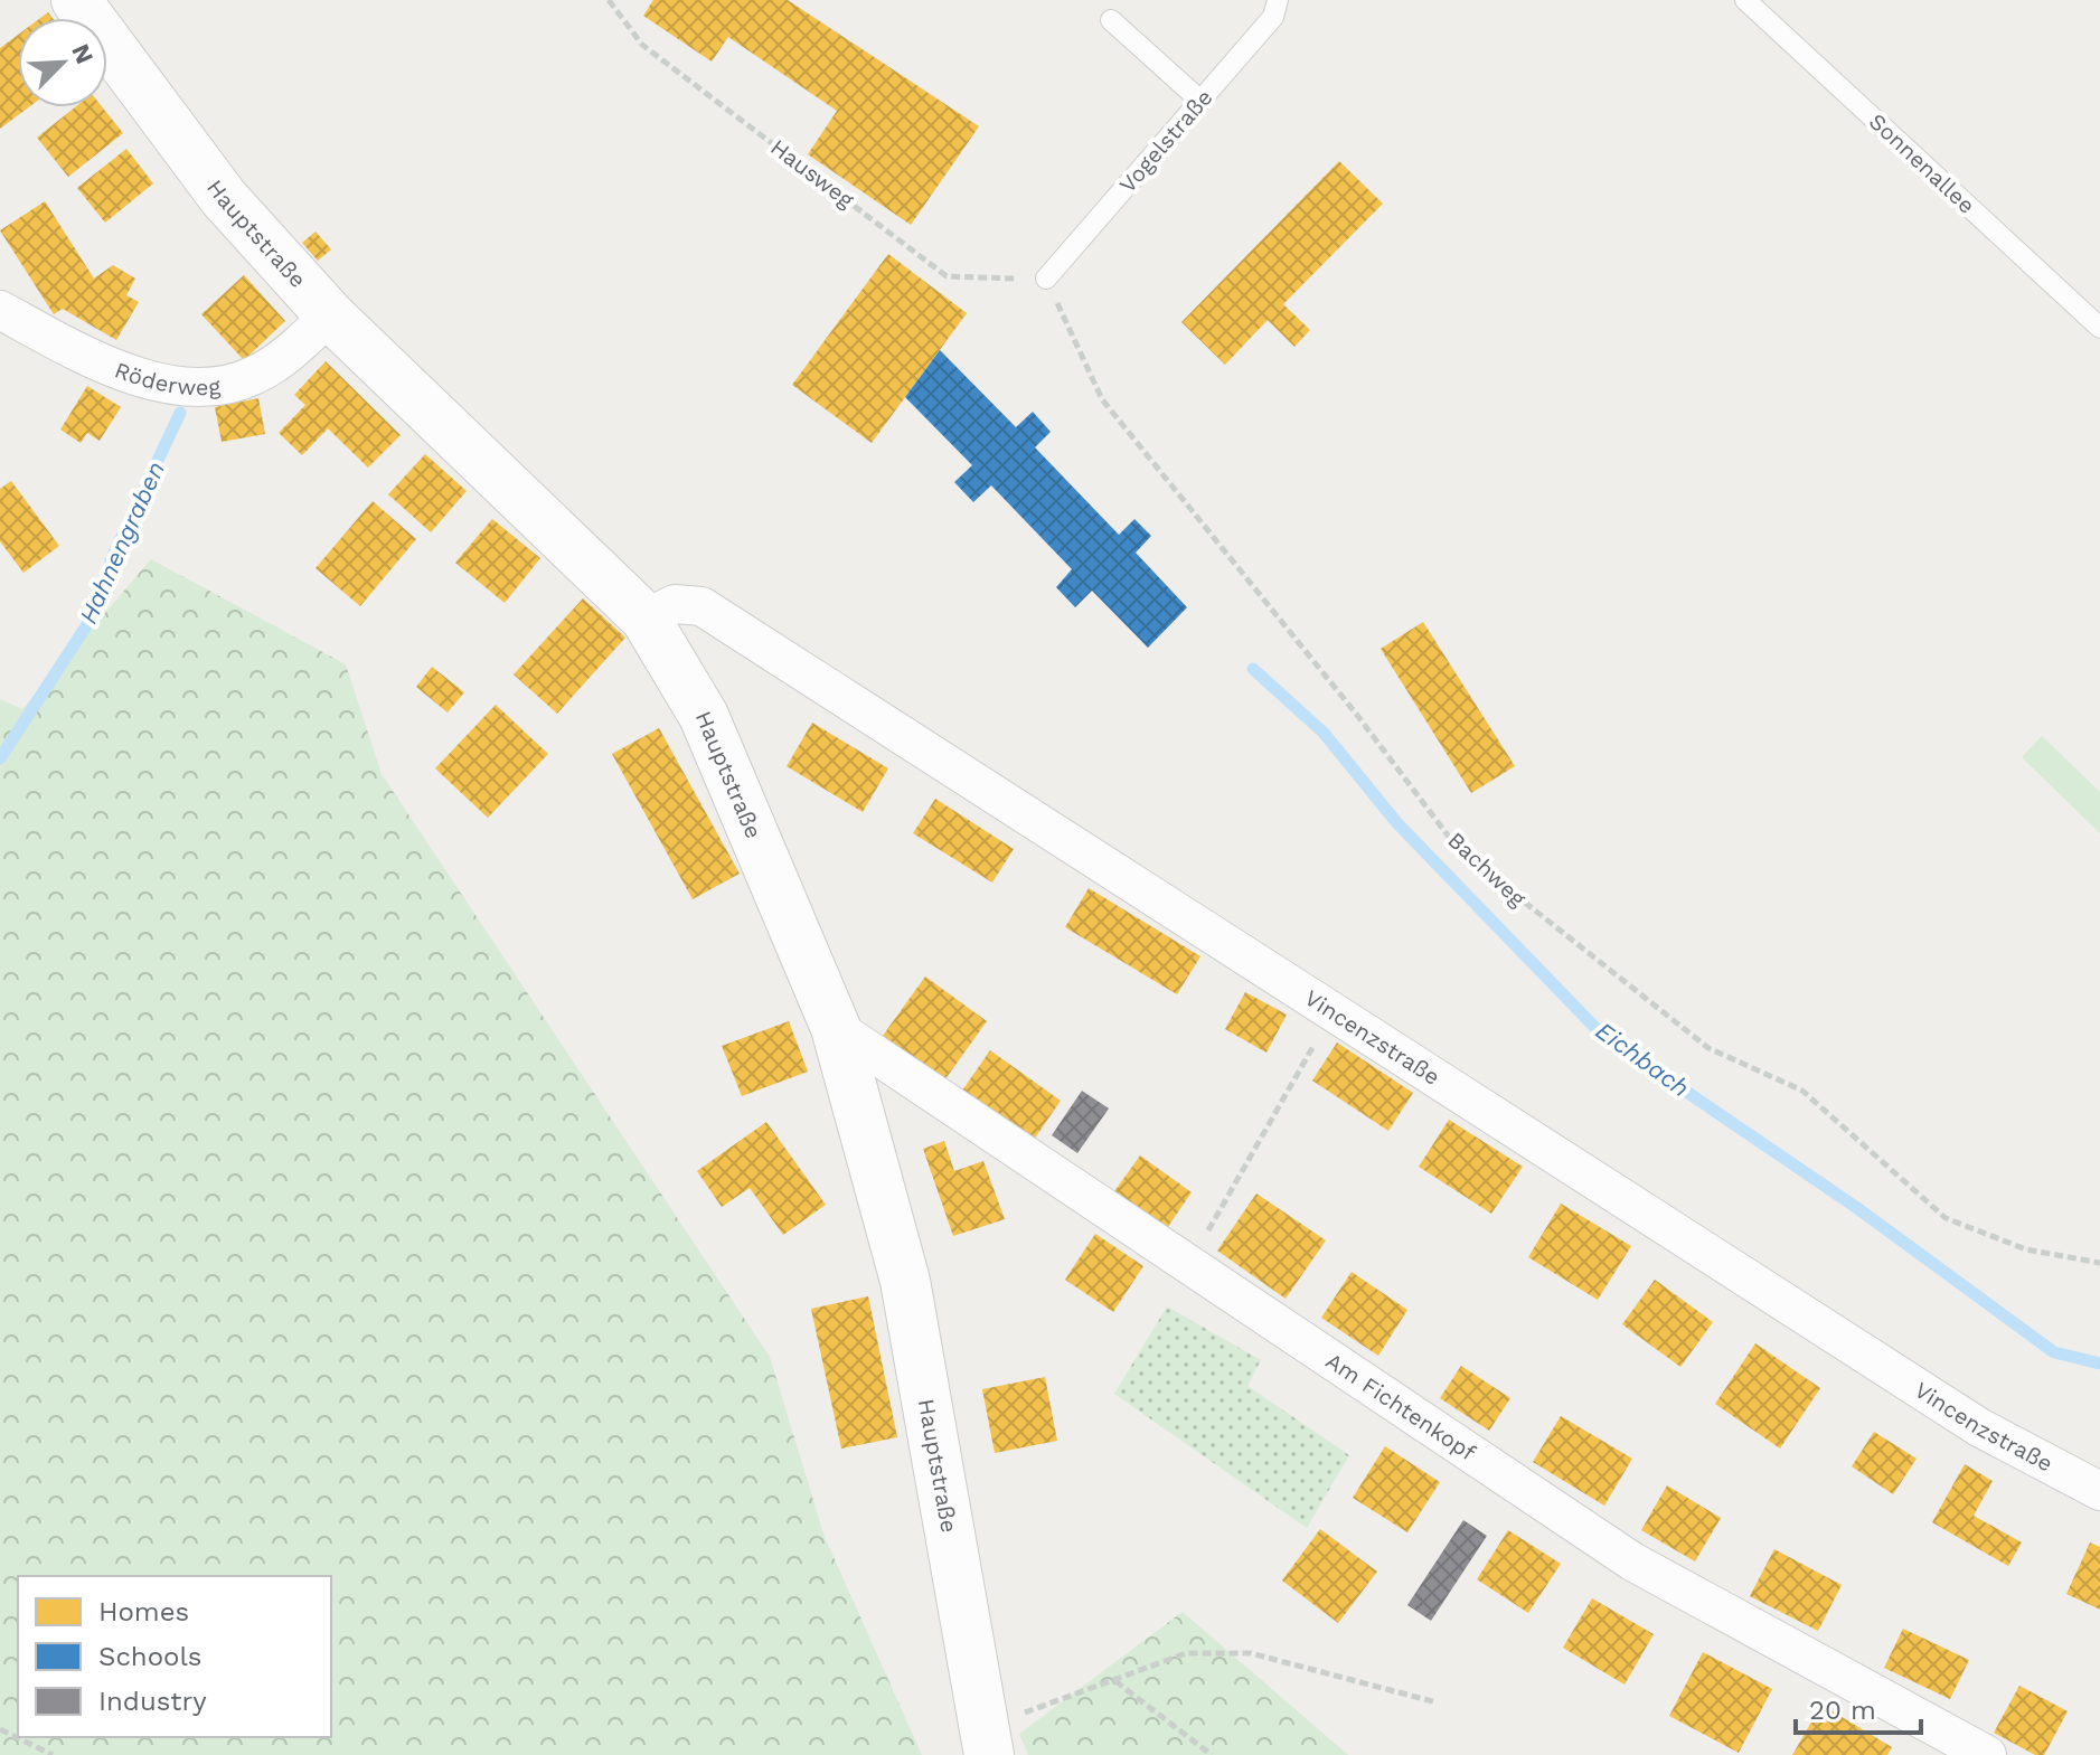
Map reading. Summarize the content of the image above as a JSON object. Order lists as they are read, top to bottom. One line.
{"streets":{"street":["Hauptstraße","Röderweg","Vincenzstraße","Am Fichtenkopf"],"lane":["Vogelstraße","Sonnenallee"],"path":["Hausweg","Bachweg"]},"crossings":[["Vogelstraße","Hausweg"],["Vogelstraße","Bachweg"],["Hausweg","Bachweg"],["Hauptstraße","Röderweg"],["Hauptstraße","Vincenzstraße"],["Hauptstraße","Am Fichtenkopf"]],"water":["Hahnengraben","Eichbach"],"legend":["Homes","Schools","Industry"],"scale_bar":"20 m","north":"top right"}
